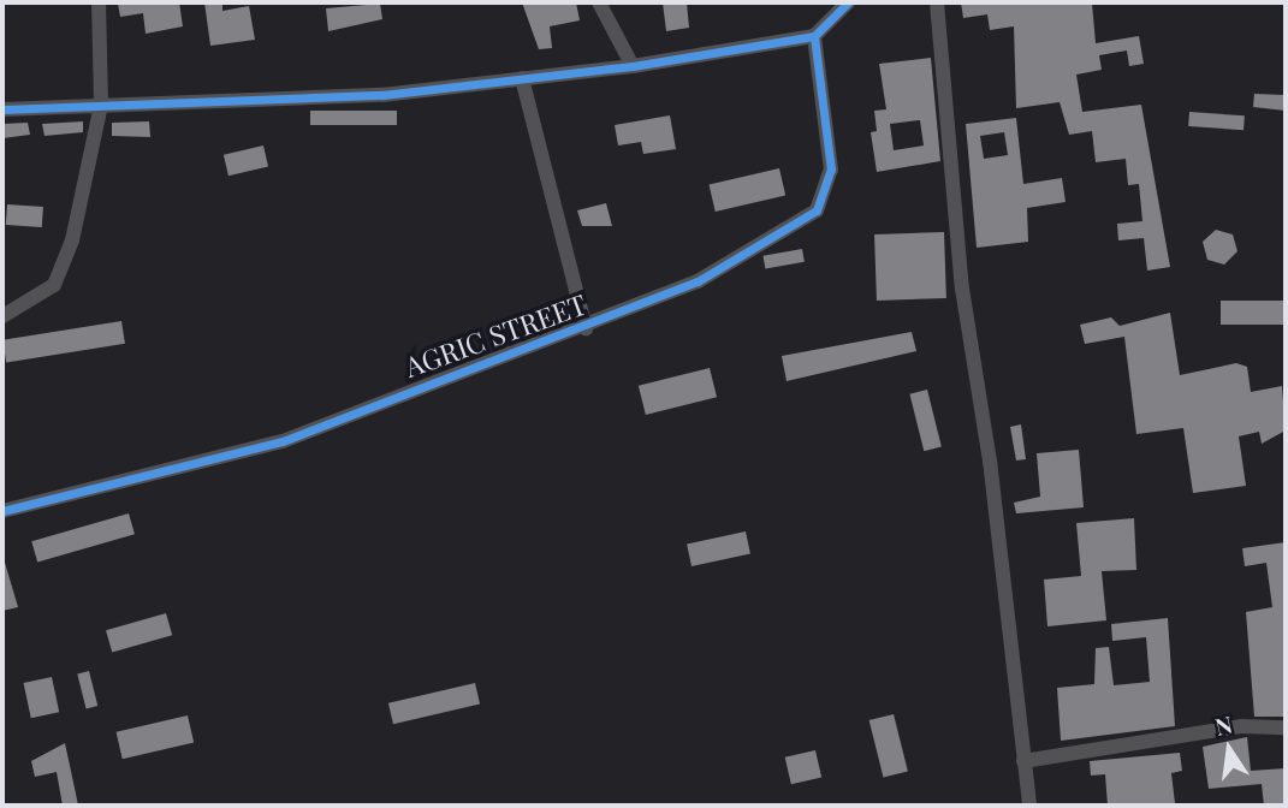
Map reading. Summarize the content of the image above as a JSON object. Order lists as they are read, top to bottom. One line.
{"streets":{"street":["AGRIC STREET"]},"north":"top"}
